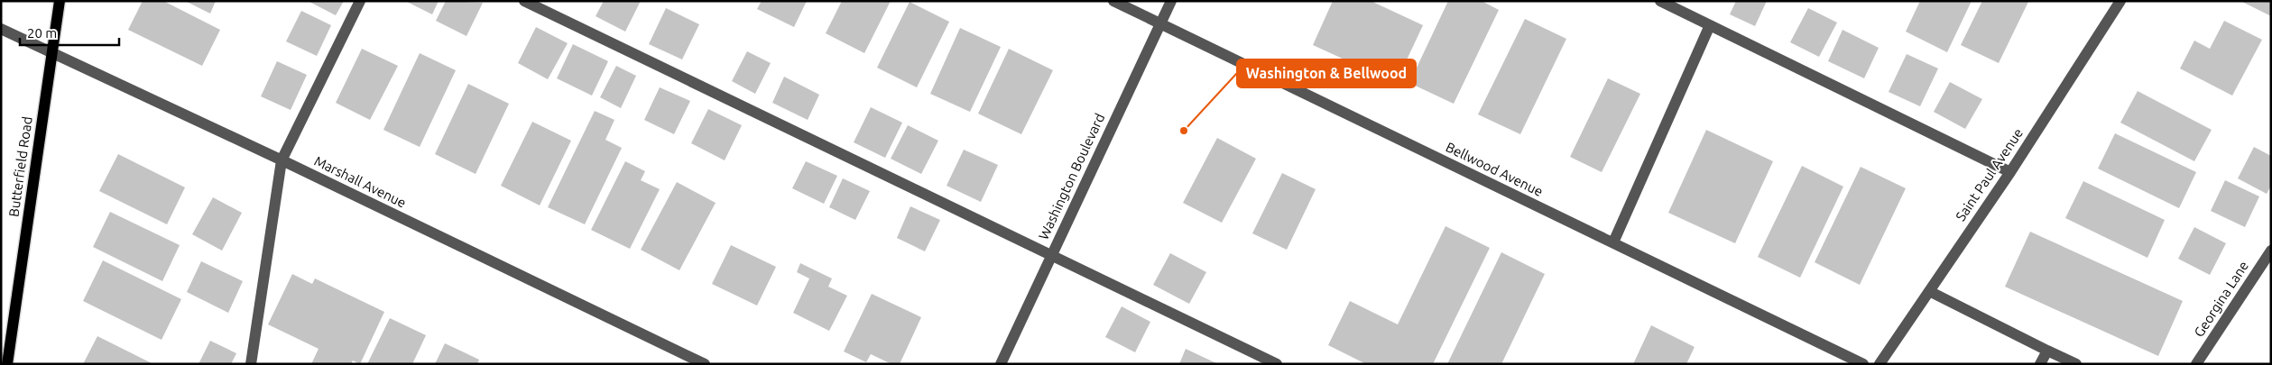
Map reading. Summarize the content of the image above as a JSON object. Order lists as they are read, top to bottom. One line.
{"streets":{"main road":["Butterfield Road"],"street":["Bellwood Avenue","Saint Paul Avenue","Washington Boulevard","Marshall Avenue","Georgina Lane"]},"crossings":[["Butterfield Road","Marshall Avenue"],["Bellwood Avenue","Washington Boulevard"]],"places":["Washington & Bellwood"],"scale_bar":"20 m"}
